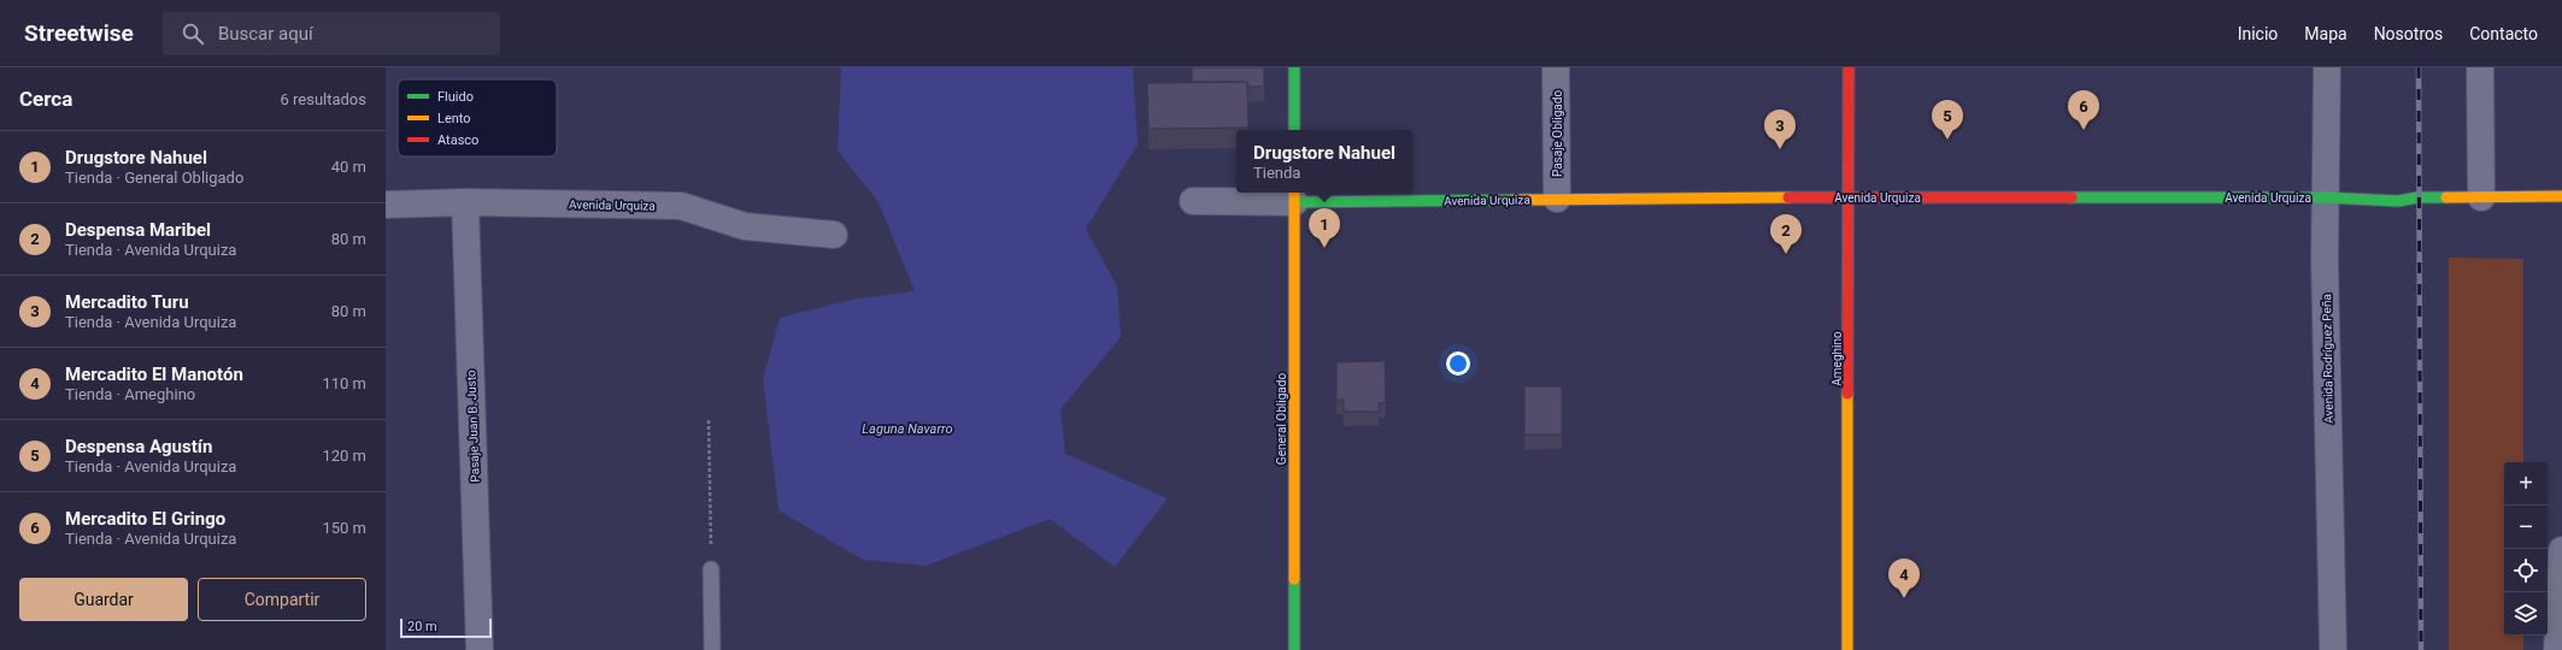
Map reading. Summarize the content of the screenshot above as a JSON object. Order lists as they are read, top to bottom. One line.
{"streets":{"street":["Pasaje Obligado","Avenida Urquiza","Ameghino","Avenida Rodríguez Peña","General Obligado","Pasaje Juan B. Justo"]},"crossings":[["Pasaje Obligado","Avenida Urquiza"],["Avenida Urquiza","Ameghino"],["Avenida Urquiza","Avenida Rodríguez Peña"],["Avenida Urquiza","General Obligado"],["Avenida Urquiza","Pasaje Juan B. Justo"]],"water":["Laguna Navarro"],"legend":["Fluido","Lento","Atasco"],"scale_bar":"20 m","page":{"header":"Streetwise","search":"Buscar aquí","nav":["Inicio","Mapa","Nosotros","Contacto"],"heading":["Cerca","6 resultados"],"pins":["6","5","3","1","2","4"],"list":[{"mark":"1","name":"Drugstore Nahuel","note":"Tienda · General Obligado","value":"40 m"},{"mark":"2","name":"Despensa Maribel","note":"Tienda · Avenida Urquiza","value":"80 m"},{"mark":"3","name":"Mercadito Turu","note":"Tienda · Avenida Urquiza","value":"80 m"},{"mark":"4","name":"Mercadito El Manotón","note":"Tienda · Ameghino","value":"110 m"},{"mark":"5","name":"Despensa Agustín","note":"Tienda · Avenida Urquiza","value":"120 m"},{"mark":"6","name":"Mercadito El Gringo","note":"Tienda · Avenida Urquiza","value":"150 m"}],"popup":["Drugstore Nahuel","Tienda"],"map_buttons":["+","−"],"buttons":["Guardar","Compartir"],"scale":"20 m"}}
